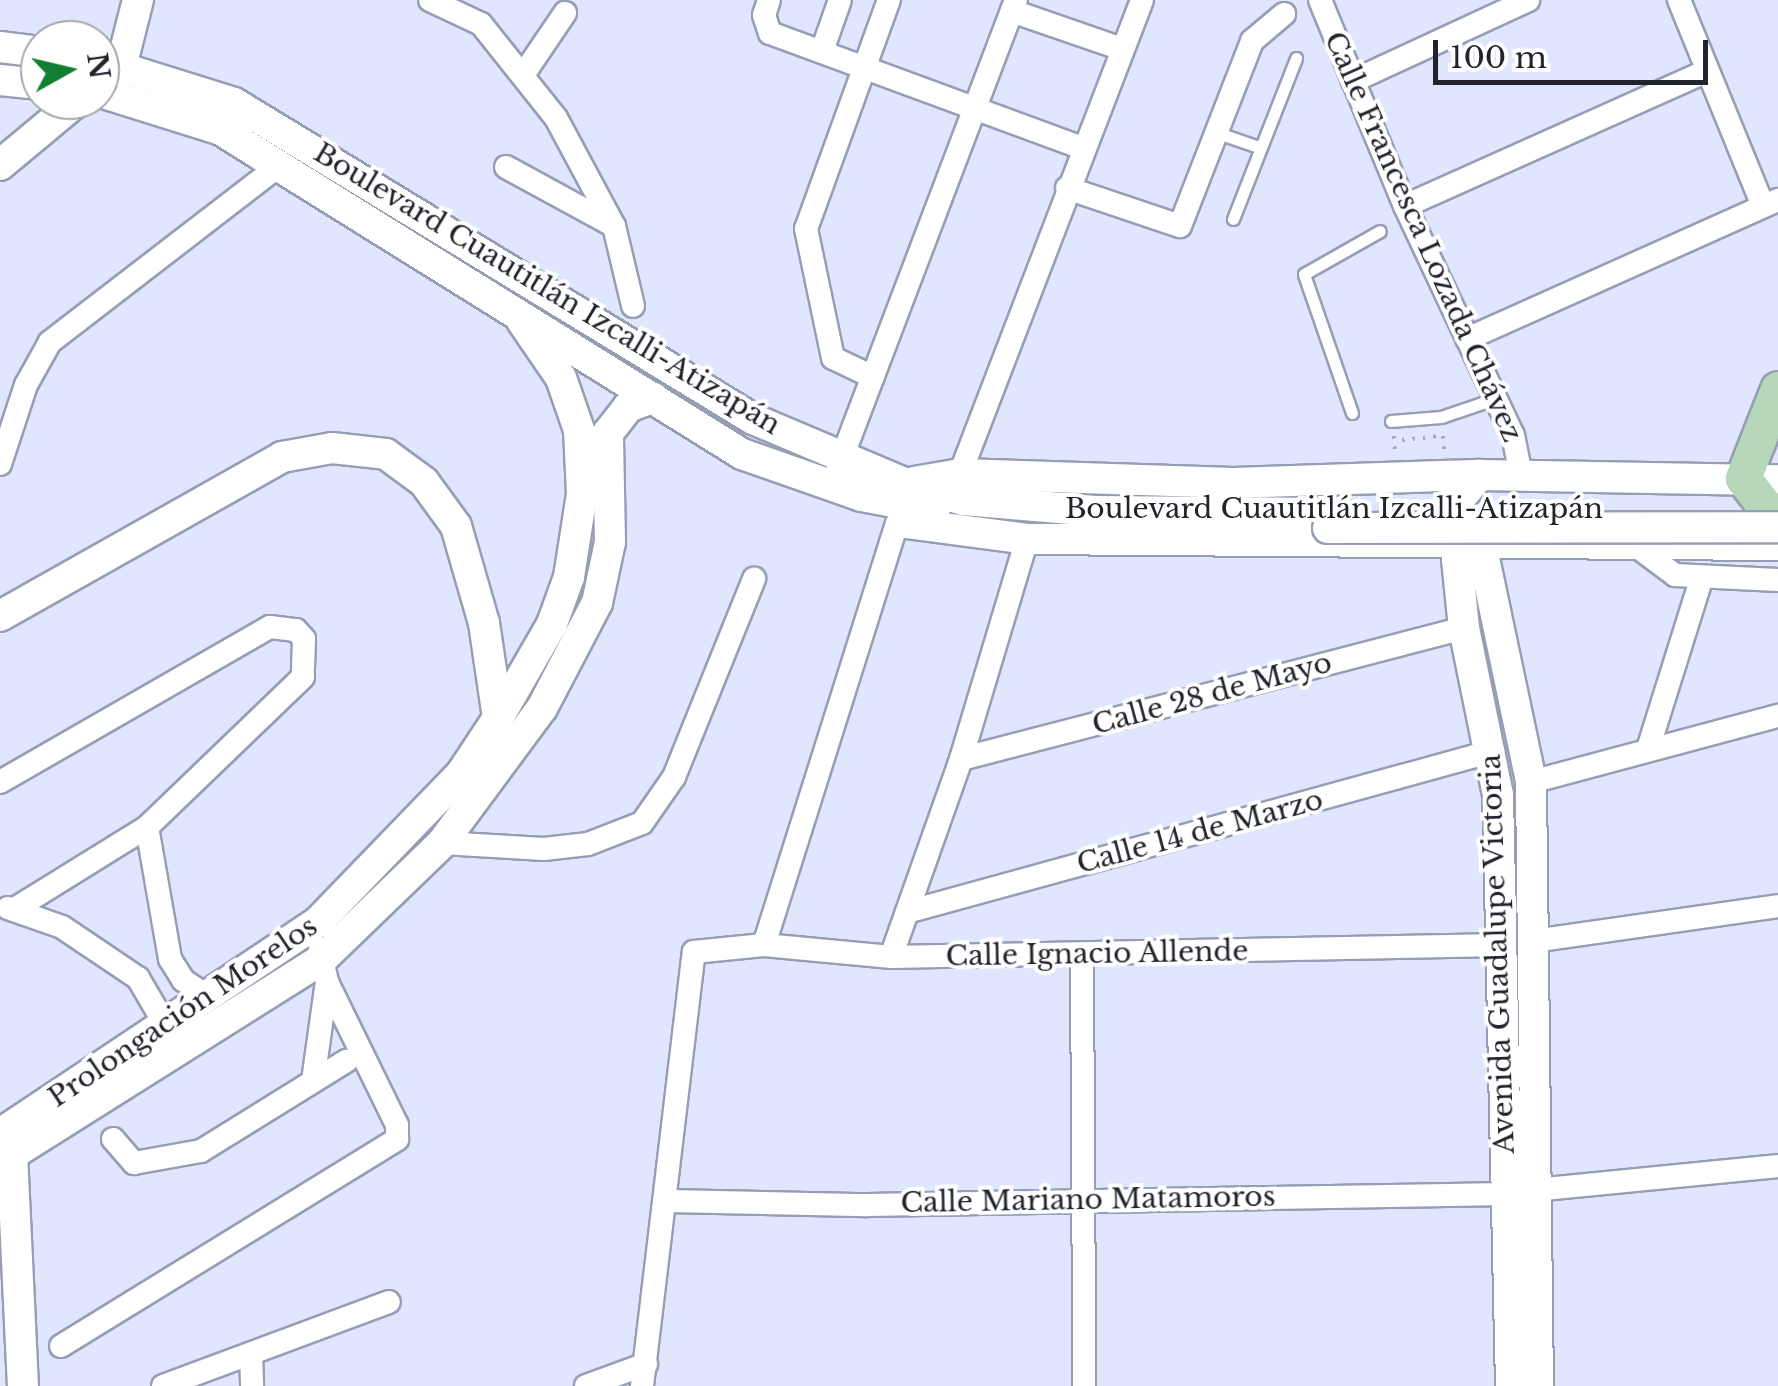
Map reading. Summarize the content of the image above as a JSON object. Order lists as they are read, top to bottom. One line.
{"streets":{"main road":["Boulevard Cuautitlán Izcalli-Atizapán","Avenida Guadalupe Victoria","Prolongación Morelos"],"street":["Calle Francesca Lozada Chávez","Calle 28 de Mayo","Calle 14 de Marzo","Calle Ignacio Allende","Calle Mariano Matamoros"]},"crossings":[["Boulevard Cuautitlán Izcalli-Atizapán","Prolongación Morelos"],["Calle 28 de Mayo","Avenida Guadalupe Victoria"],["Calle 14 de Marzo","Avenida Guadalupe Victoria"],["Calle Ignacio Allende","Avenida Guadalupe Victoria"],["Calle Ignacio Allende","Calle Mariano Matamoros"],["Avenida Guadalupe Victoria","Calle Mariano Matamoros"]],"scale_bar":"100 m","north":"right"}
